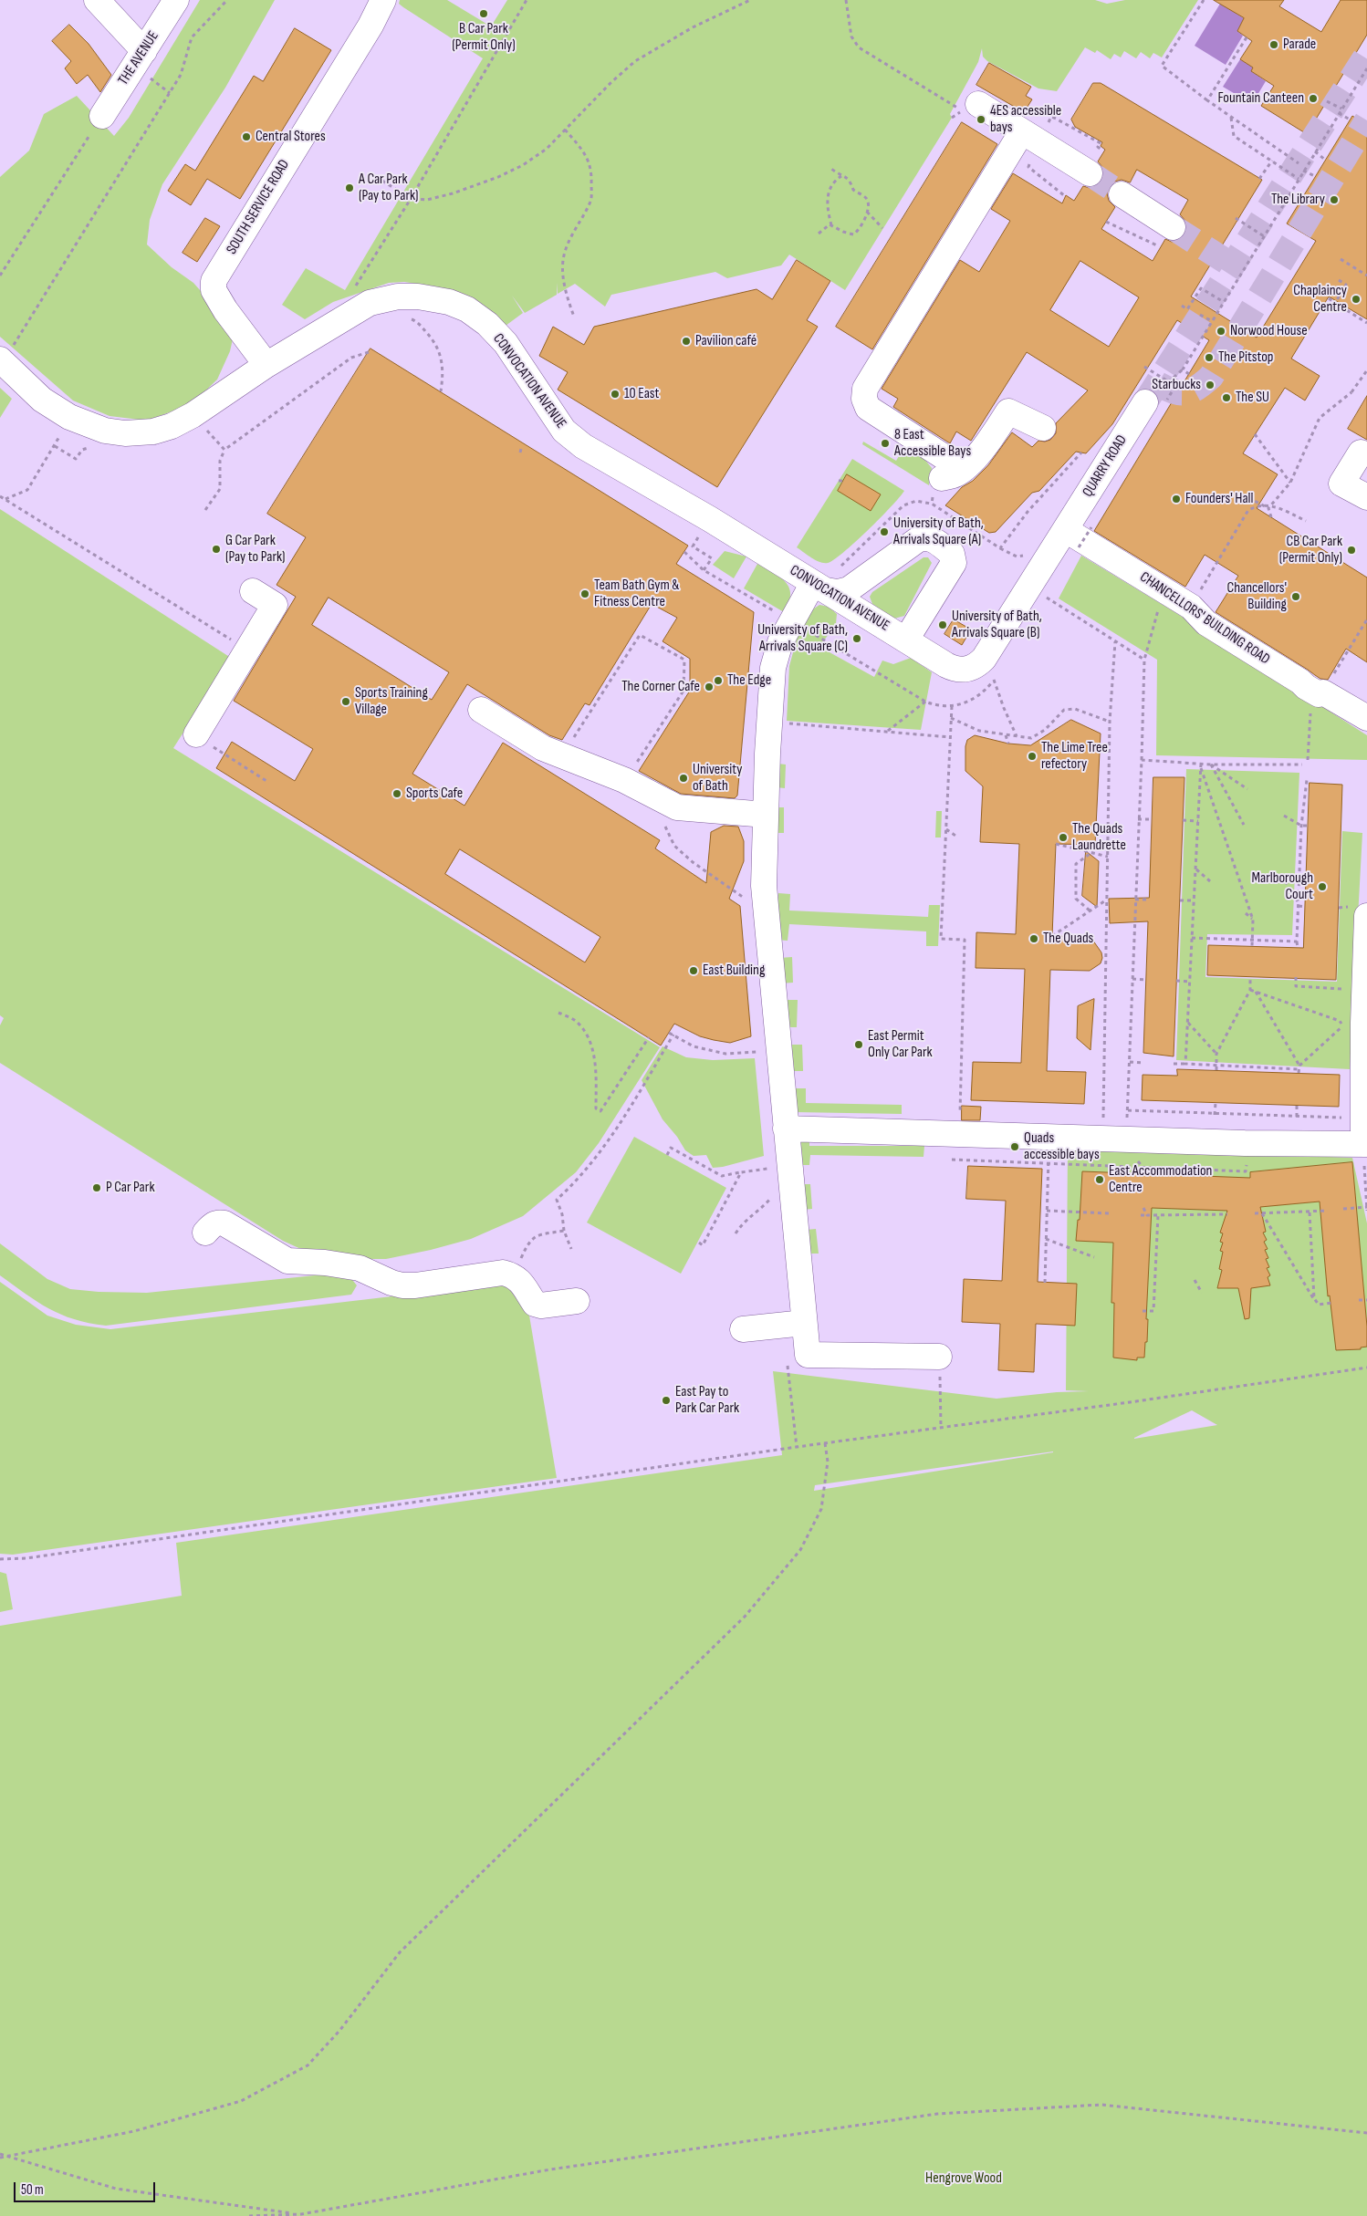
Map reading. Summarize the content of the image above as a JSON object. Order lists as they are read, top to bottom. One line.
{"streets":{"street":["THE AVENUE","SOUTH SERVICE ROAD","CONVOCATION AVENUE","QUARRY ROAD","CHANCELLORS' BUILDING ROAD"]},"crossings":[["SOUTH SERVICE ROAD","CONVOCATION AVENUE"],["CONVOCATION AVENUE","QUARRY ROAD"],["QUARRY ROAD","CHANCELLORS' BUILDING ROAD"]],"parks":["Hengrove Wood"],"places":["B Car Park (Permit Only)","Parade","Fountain Canteen","4ES accessible bays","Central Stores","A Car Park (Pay to Park)","The Library","Chaplaincy Centre","Norwood House","Pavilion café","The Pitstop","Starbucks","10 East","The SU","8 East Accessible Bays","Founders' Hall","University of Bath, Arrivals Square (A)","G Car Park (Pay to Park)","CB Car Park (Permit Only)","Team Bath Gym & Fitness Centre","Chancellors' Building","University of Bath, Arrivals Square (B)","University of Bath, Arrivals Square (C)","The Edge","The Corner Cafe","Sports Training Village","The Lime Tree refectory","University of Bath","Sports Cafe","The Quads Laundrette","Marlborough Court","The Quads","East Building","East Permit Only Car Park","Quads accessible bays","East Accommodation Centre","P Car Park","East Pay to Park Car Park"],"scale_bar":"50 m"}
